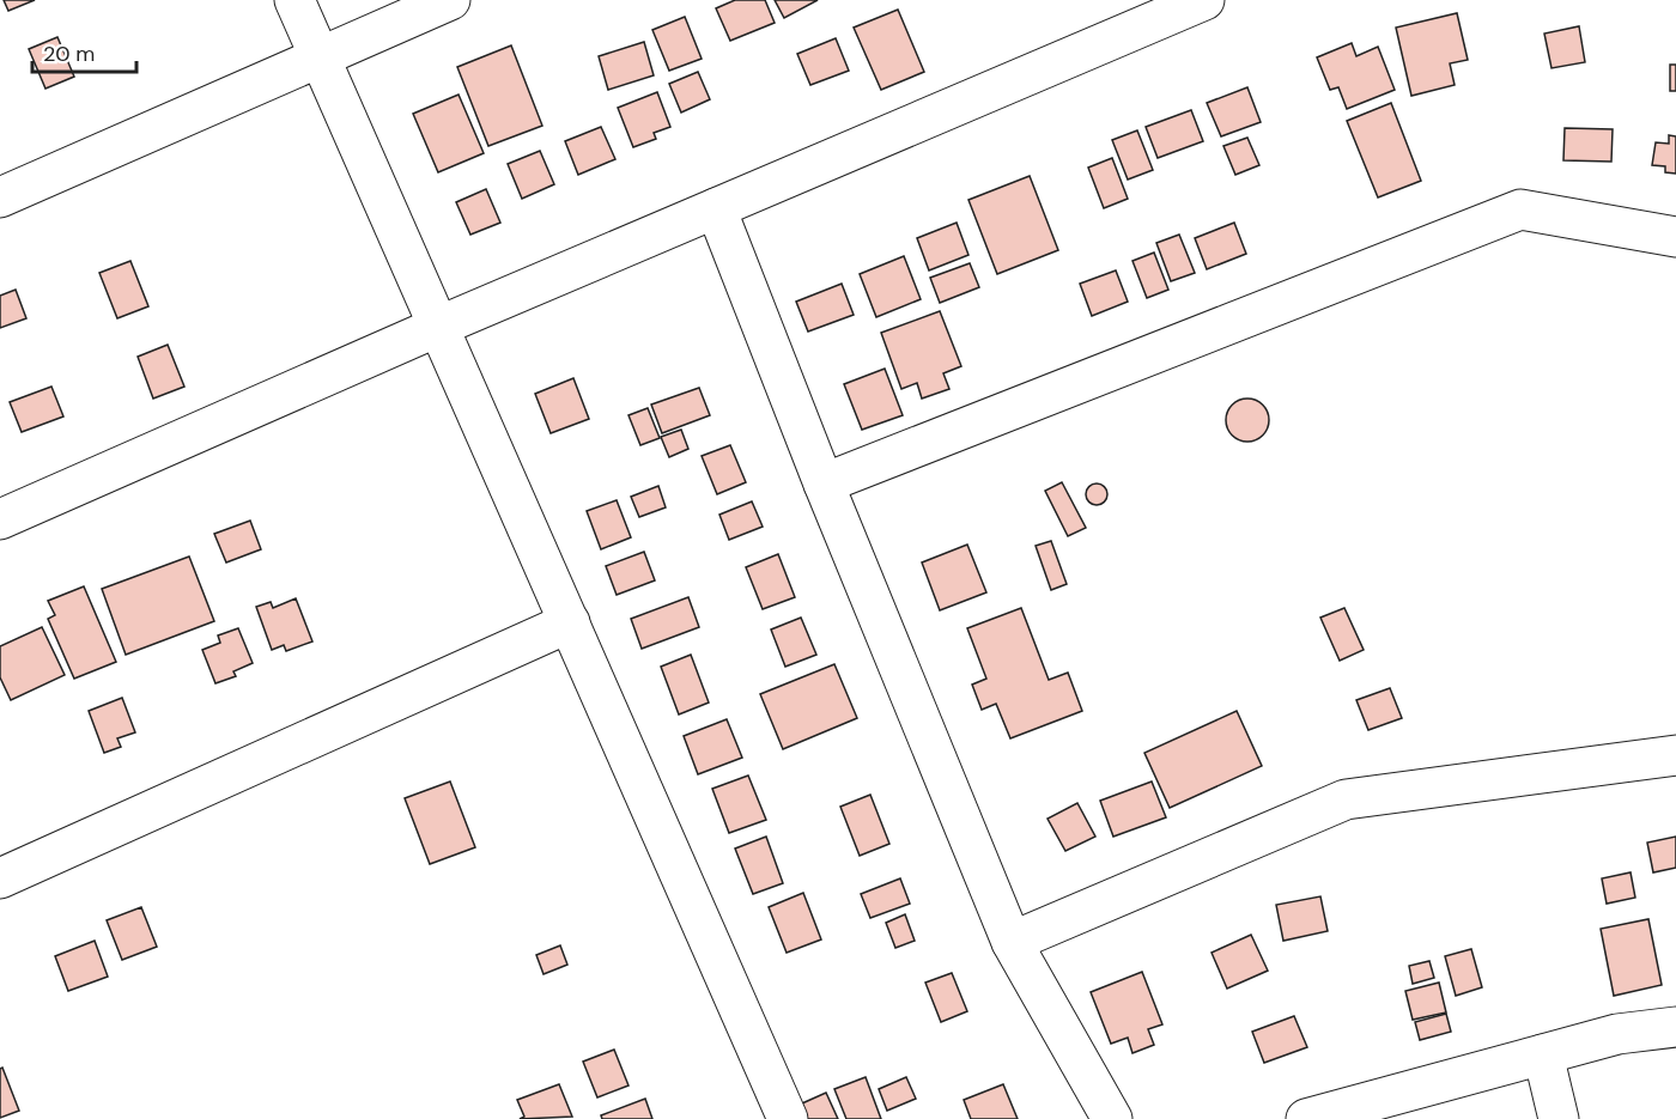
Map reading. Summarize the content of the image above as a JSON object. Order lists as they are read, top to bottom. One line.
{"scale_bar":"20 m"}
